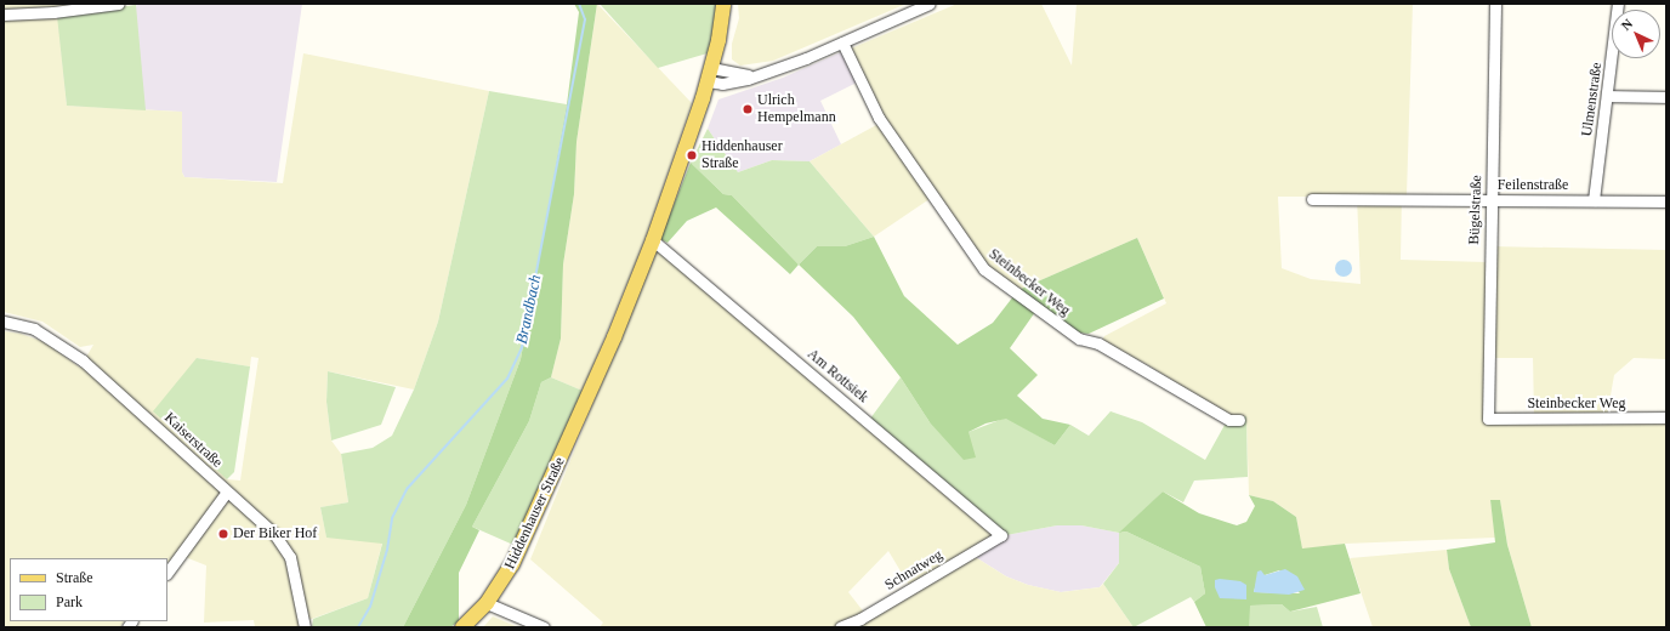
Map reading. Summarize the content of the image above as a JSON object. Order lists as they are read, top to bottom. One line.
{"streets":{"main road":["Hiddenhauser Straße"],"street":["Ulmenstraße","Feilenstraße","Bügelstraße","Steinbecker Weg","Am Rottsiek","Kaiserstraße","Schnatweg"]},"crossings":[["Ulmenstraße","Feilenstraße"],["Feilenstraße","Bügelstraße"],["Bügelstraße","Steinbecker Weg"],["Am Rottsiek","Hiddenhauser Straße"],["Am Rottsiek","Schnatweg"]],"water":["Brandbach"],"places":["Ulrich Hempelmann","Hiddenhauser Straße","Der Biker Hof"],"legend":["Straße","Park"],"north":"top left"}
